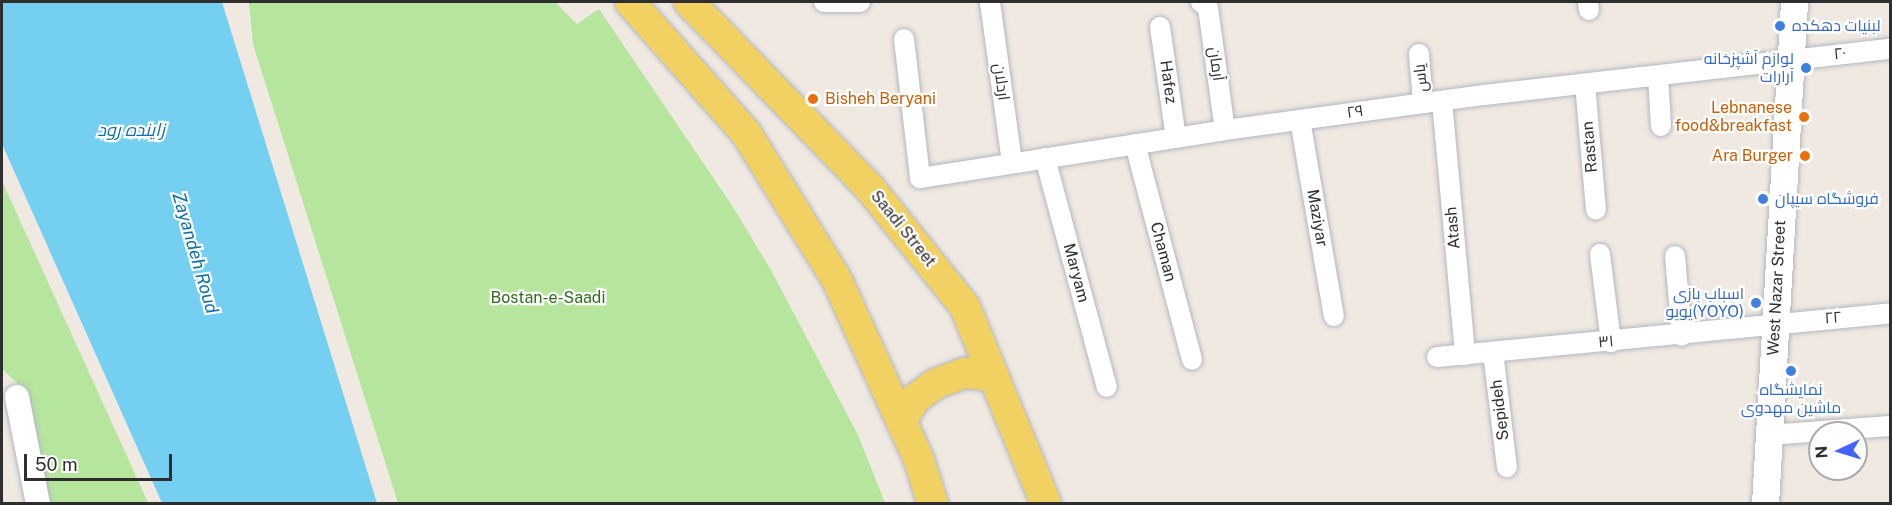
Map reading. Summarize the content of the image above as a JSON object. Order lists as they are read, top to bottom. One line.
{"streets":{"main road":["Saadi Street","West Nazar Street"],"street":["۲۰","آرمان","یاس","اردلان","Hafez","۲۹","Rastan","Maziyar","Atash","Chaman","Maryam","۲۲","۳۱","Sepideh"]},"crossings":[["۲۰","۲۹"],["۲۰","West Nazar Street"],["آرمان","۲۹"],["یاس","۲۹"],["یاس","Atash"],["اردلان","۲۹"],["Hafez","۲۹"],["۲۹","Rastan"],["۲۹","Maziyar"],["۲۹","Atash"],["۲۹","Chaman"],["۲۹","Maryam"],["۲۹","West Nazar Street"],["Atash","۳۱"],["West Nazar Street","۲۲"],["West Nazar Street","۳۱"],["۲۲","۳۱"],["۳۱","Sepideh"]],"water":["زاینده رود","Zayandeh Roud"],"parks":["Bostan-e-Saadi"],"places":["لبنیات دهکده","لوازم آشپزخانه آرارات","Bisheh Beryani","Lebnanese food&breakfast","Ara Burger","فروشگاه سیپان","اسباب بازی یویو(YOYO)","نمایشگاه ماشین مهدوی"],"scale_bar":"50 m","north":"left"}
